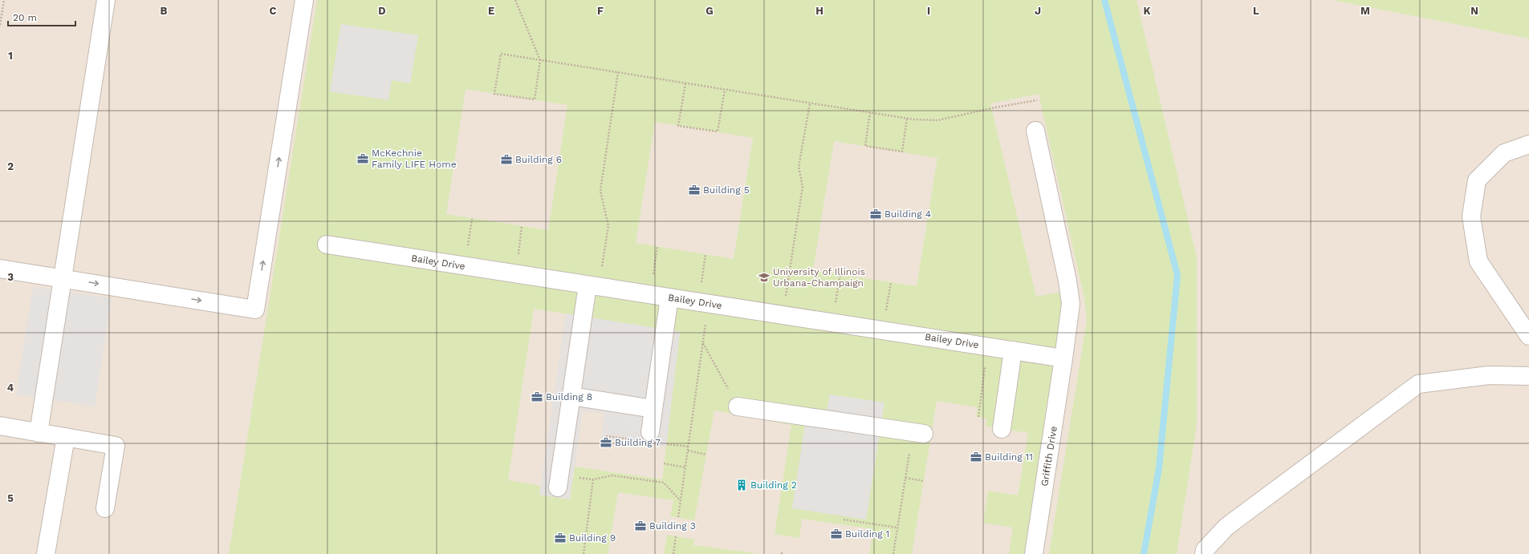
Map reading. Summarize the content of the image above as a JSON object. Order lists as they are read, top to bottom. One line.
{"streets":{"street":["Bailey Drive","Griffith Drive"]},"crossings":[["Bailey Drive","Griffith Drive"]],"places":{"office":["McKechnie Family LIFE Home","Building 6","Building 5","Building 4","Building 8","Building 7","Building 11","Building 3","Building 1","Building 9"],"school or university":["University of Illinois Urbana-Champaign"],"building":["Building 2"]},"scale_bar":"20 m","grid":{"columns":["B","C","D","E","F","G","H","I","J","K","L","M","N"],"rows":["1","2","3","4","5"]}}
